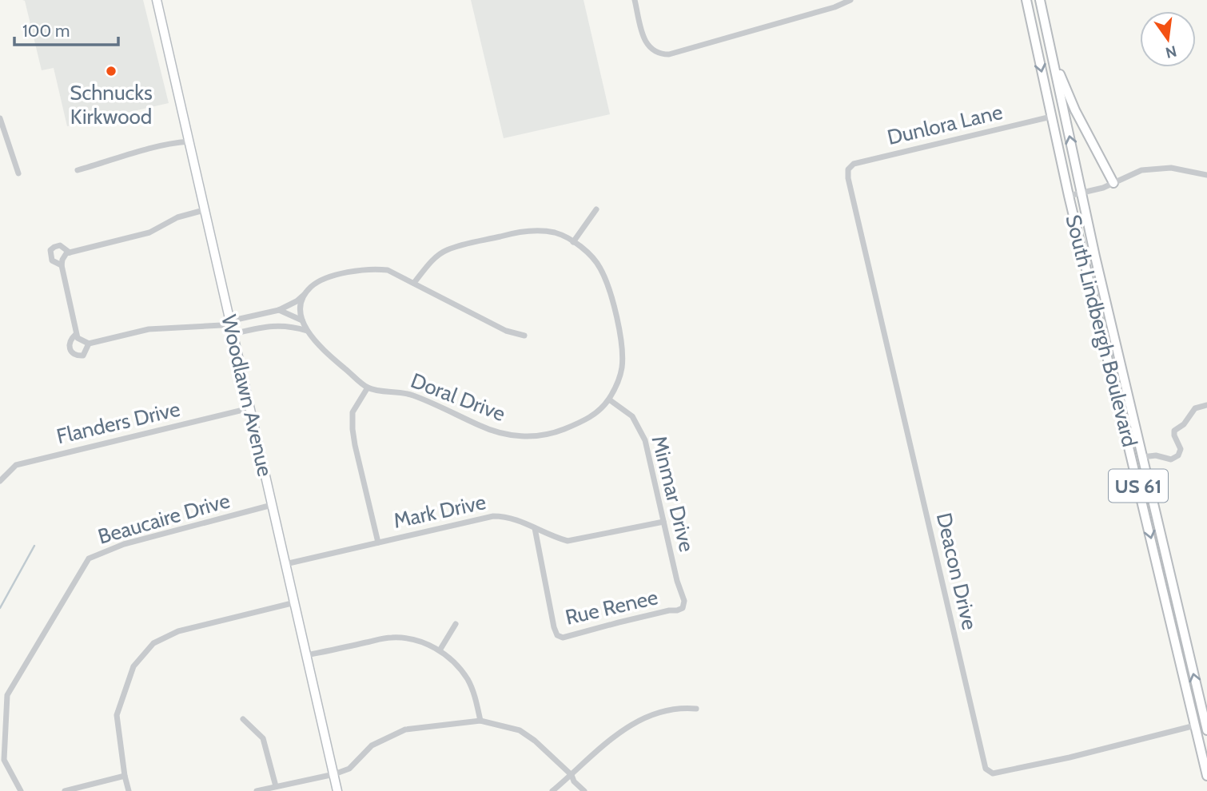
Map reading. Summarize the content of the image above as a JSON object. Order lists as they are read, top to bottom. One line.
{"streets":{"main road":["South Lindbergh Boulevard","US 61"],"street":["Dunlora Lane","Woodlawn Avenue","Doral Drive","Flanders Drive","Minmar Drive","Mark Drive","Beaucaire Drive","Deacon Drive","Rue Renee"]},"crossings":[["Dunlora Lane","South Lindbergh Boulevard"],["Dunlora Lane","Deacon Drive"],["South Lindbergh Boulevard","Deacon Drive"],["Woodlawn Avenue","Flanders Drive"],["Woodlawn Avenue","Mark Drive"],["Woodlawn Avenue","Beaucaire Drive"],["Doral Drive","Minmar Drive"],["Minmar Drive","Mark Drive"],["Minmar Drive","Rue Renee"],["Mark Drive","Rue Renee"]],"places":["Schnucks Kirkwood"],"scale_bar":"100 m","north":"bottom"}
